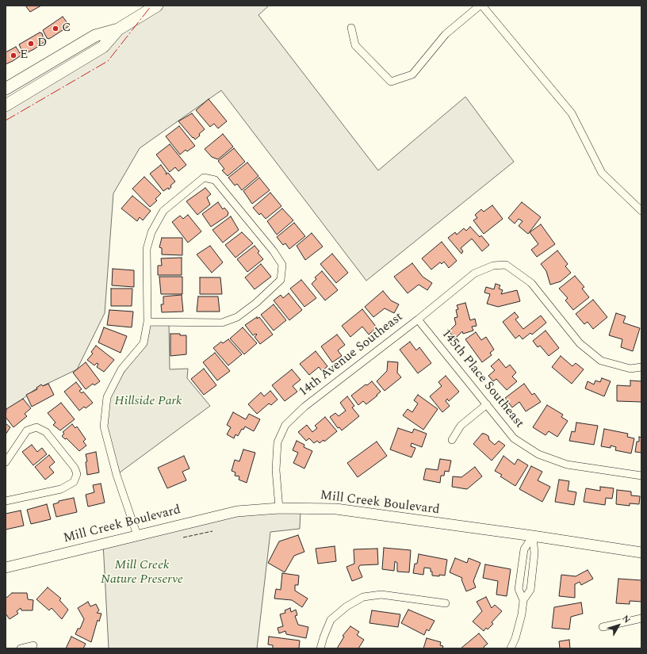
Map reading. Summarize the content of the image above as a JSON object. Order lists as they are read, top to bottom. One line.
{"streets":{"street":["14th Avenue Southeast","145th Place Southeast","Mill Creek Boulevard"]},"crossings":[["14th Avenue Southeast","145th Place Southeast"],["14th Avenue Southeast","Mill Creek Boulevard"]],"parks":["Hillside Park","Mill Creek Nature Preserve"],"places":["C","D","E"],"north":"top right"}
